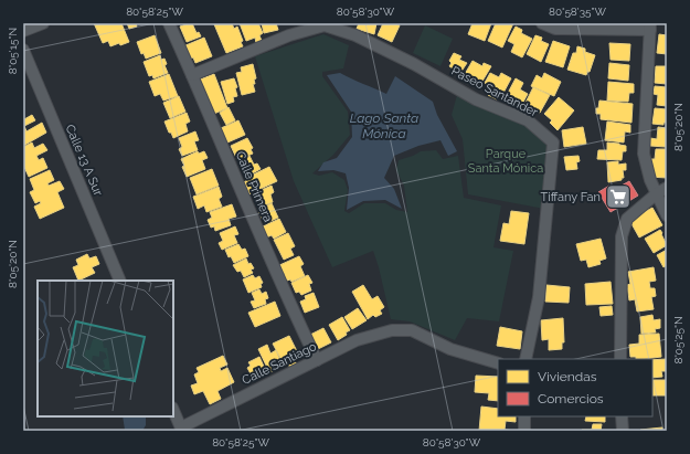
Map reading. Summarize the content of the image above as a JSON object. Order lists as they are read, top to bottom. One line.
{"streets":{"street":["Paseo Santander","Calle 13 A Sur","Calle Primera","Calle Santiago"]},"crossings":[["Paseo Santander","Calle Primera"],["Calle Primera","Calle Santiago"]],"water":["Lago Santa Mónica"],"parks":["Parque Santa Mónica"],"places":{"supermarket":["Tiffany Fan"]},"legend":["Viviendas","Comercios"],"coordinates":["80°58'25\"W","80°58'30\"W","80°58'35\"W","8°05'15\"N","8°05'20\"N","8°05'25\"N"]}
